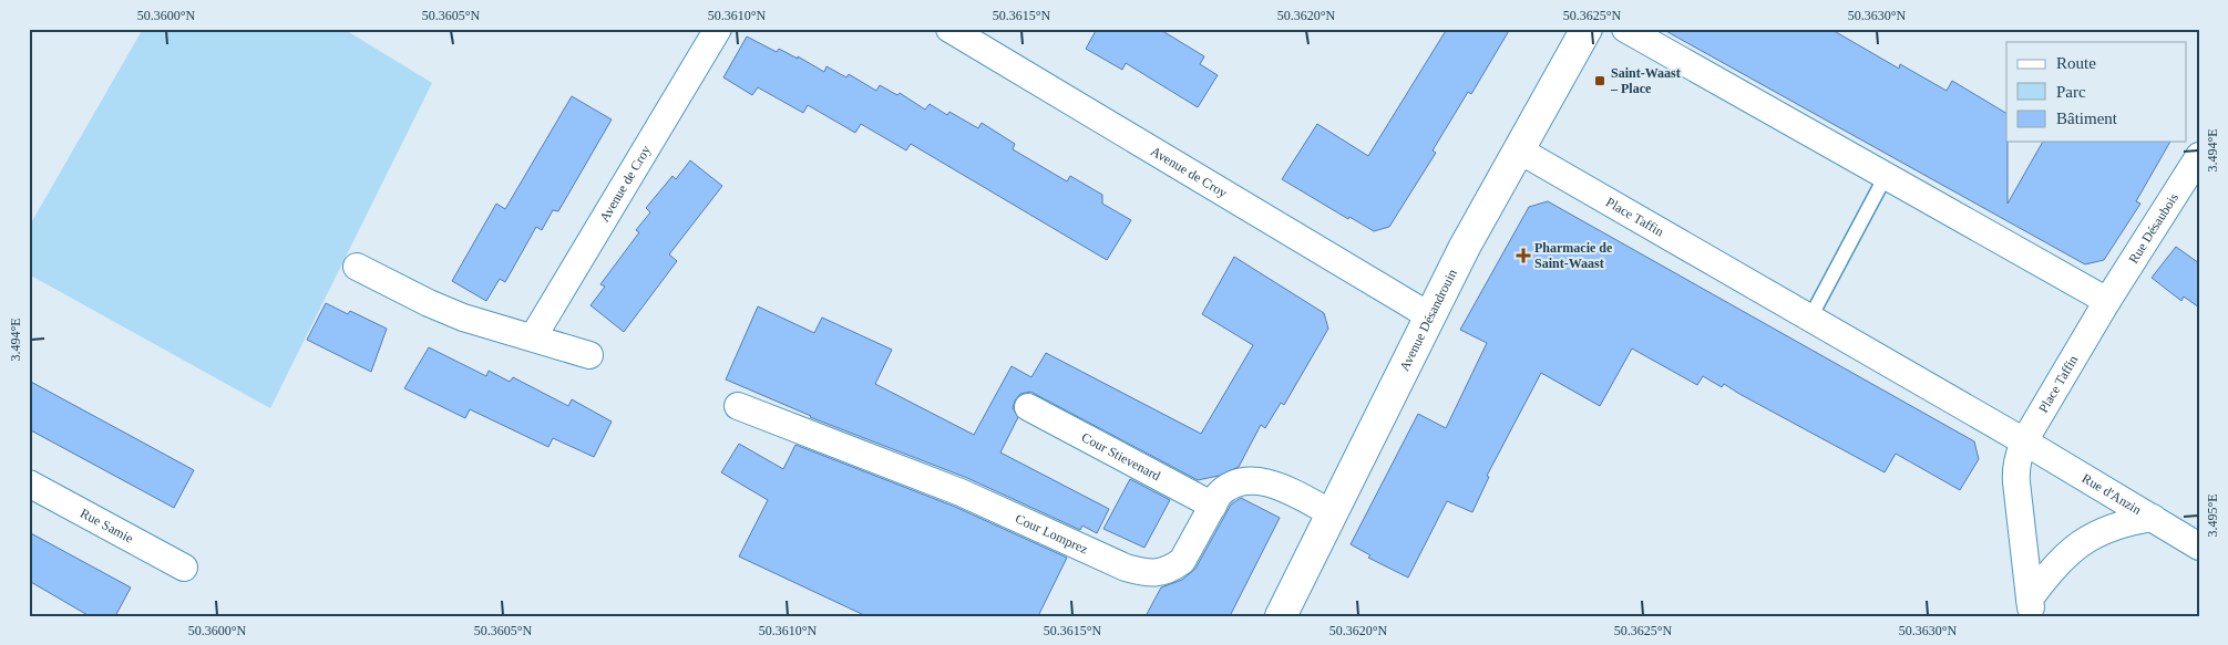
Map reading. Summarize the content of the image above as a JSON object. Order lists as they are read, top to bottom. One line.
{"streets":{"main road":["Avenue Désandrouin"],"street":["Avenue de Croy","Place Taffin","Rue Désaubois","Cour Stievenard","Rue d'Anzin","Rue Samie","Cour Lomprez"]},"crossings":[["Avenue de Croy","Avenue Désandrouin"],["Place Taffin","Rue Désaubois"],["Place Taffin","Avenue Désandrouin"],["Place Taffin","Rue d'Anzin"],["Avenue Désandrouin","Cour Lomprez"],["Cour Stievenard","Cour Lomprez"]],"places":{"transit":["Saint-Waast – Place"],"health":["Pharmacie de Saint-Waast"]},"legend":["Route","Parc","Bâtiment"],"coordinates":["50.3600°N","50.3605°N","50.3610°N","50.3615°N","50.3620°N","50.3625°N","50.3630°N","3.494°E","3.495°E"]}
